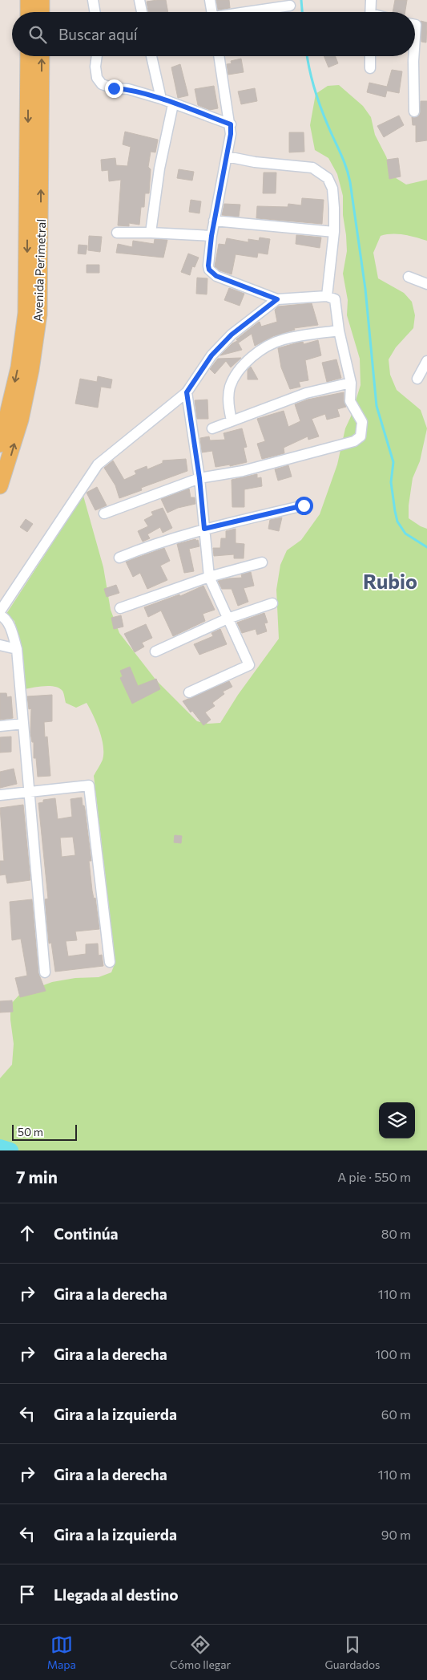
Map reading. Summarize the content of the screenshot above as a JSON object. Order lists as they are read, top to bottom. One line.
{"streets":{"main road":["Avenida Perimetral"]},"districts":["Rubio"],"scale_bar":"50 m","page":{"search":"Buscar aquí","scale":"50 m","heading":["7 min","A pie · 550 m"],"list":[["Continúa","80 m"],["Gira a la derecha","110 m"],["Gira a la derecha","100 m"],["Gira a la izquierda","60 m"],["Gira a la derecha","110 m"],["Gira a la izquierda","90 m"],"Llegada al destino"],"nav":["Mapa","Cómo llegar","Guardados"]}}
